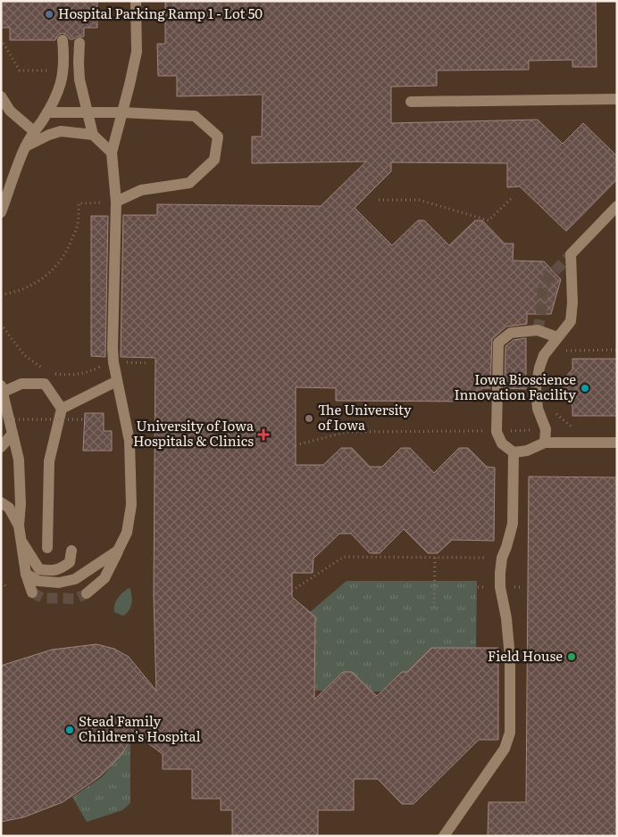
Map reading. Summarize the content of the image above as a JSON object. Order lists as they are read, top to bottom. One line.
{"places":{"other":["Hospital Parking Ramp 1 - Lot 50","Iowa Bioscience Innovation Facility","The University of Iowa","Field House","Stead Family Children's Hospital"],"health":["University of Iowa Hospitals & Clinics"]}}
